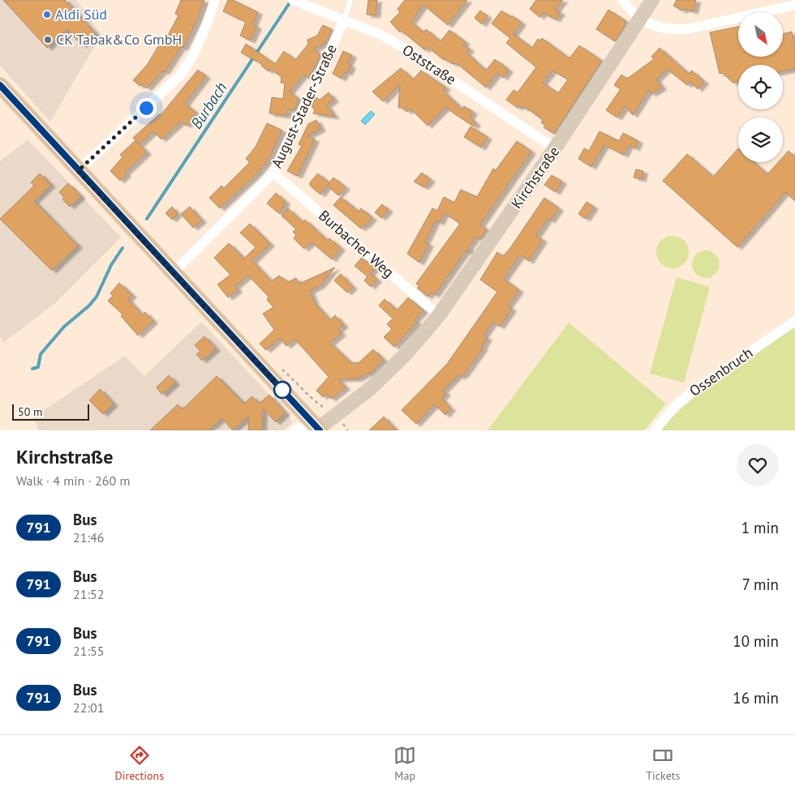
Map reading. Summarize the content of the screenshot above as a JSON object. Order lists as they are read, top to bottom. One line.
{"streets":{"street":["Oststraße","August-Stader-Straße","Kirchstraße","Burbacher Weg","Ossenbruch"]},"crossings":[["Oststraße","August-Stader-Straße"],["Oststraße","Kirchstraße"],["August-Stader-Straße","Burbacher Weg"],["Kirchstraße","Burbacher Weg"]],"water":["Burbach"],"places":["Aldi Süd","CK Tabak&Co GmbH"],"lines":["bus line 791"],"scale_bar":"50 m","north":"bottom right","page":{"scale":"50 m","heading":["Kirchstraße","Walk · 4 min · 260 m"],"list":[{"mark":"791","name":"Bus","note":"21:46","value":"1 min"},{"mark":"791","name":"Bus","note":"21:52","value":"7 min"},{"mark":"791","name":"Bus","note":"21:55","value":"10 min"},{"mark":"791","name":"Bus","note":"22:01","value":"16 min"}],"tabs":["Directions","Map","Tickets"]}}
